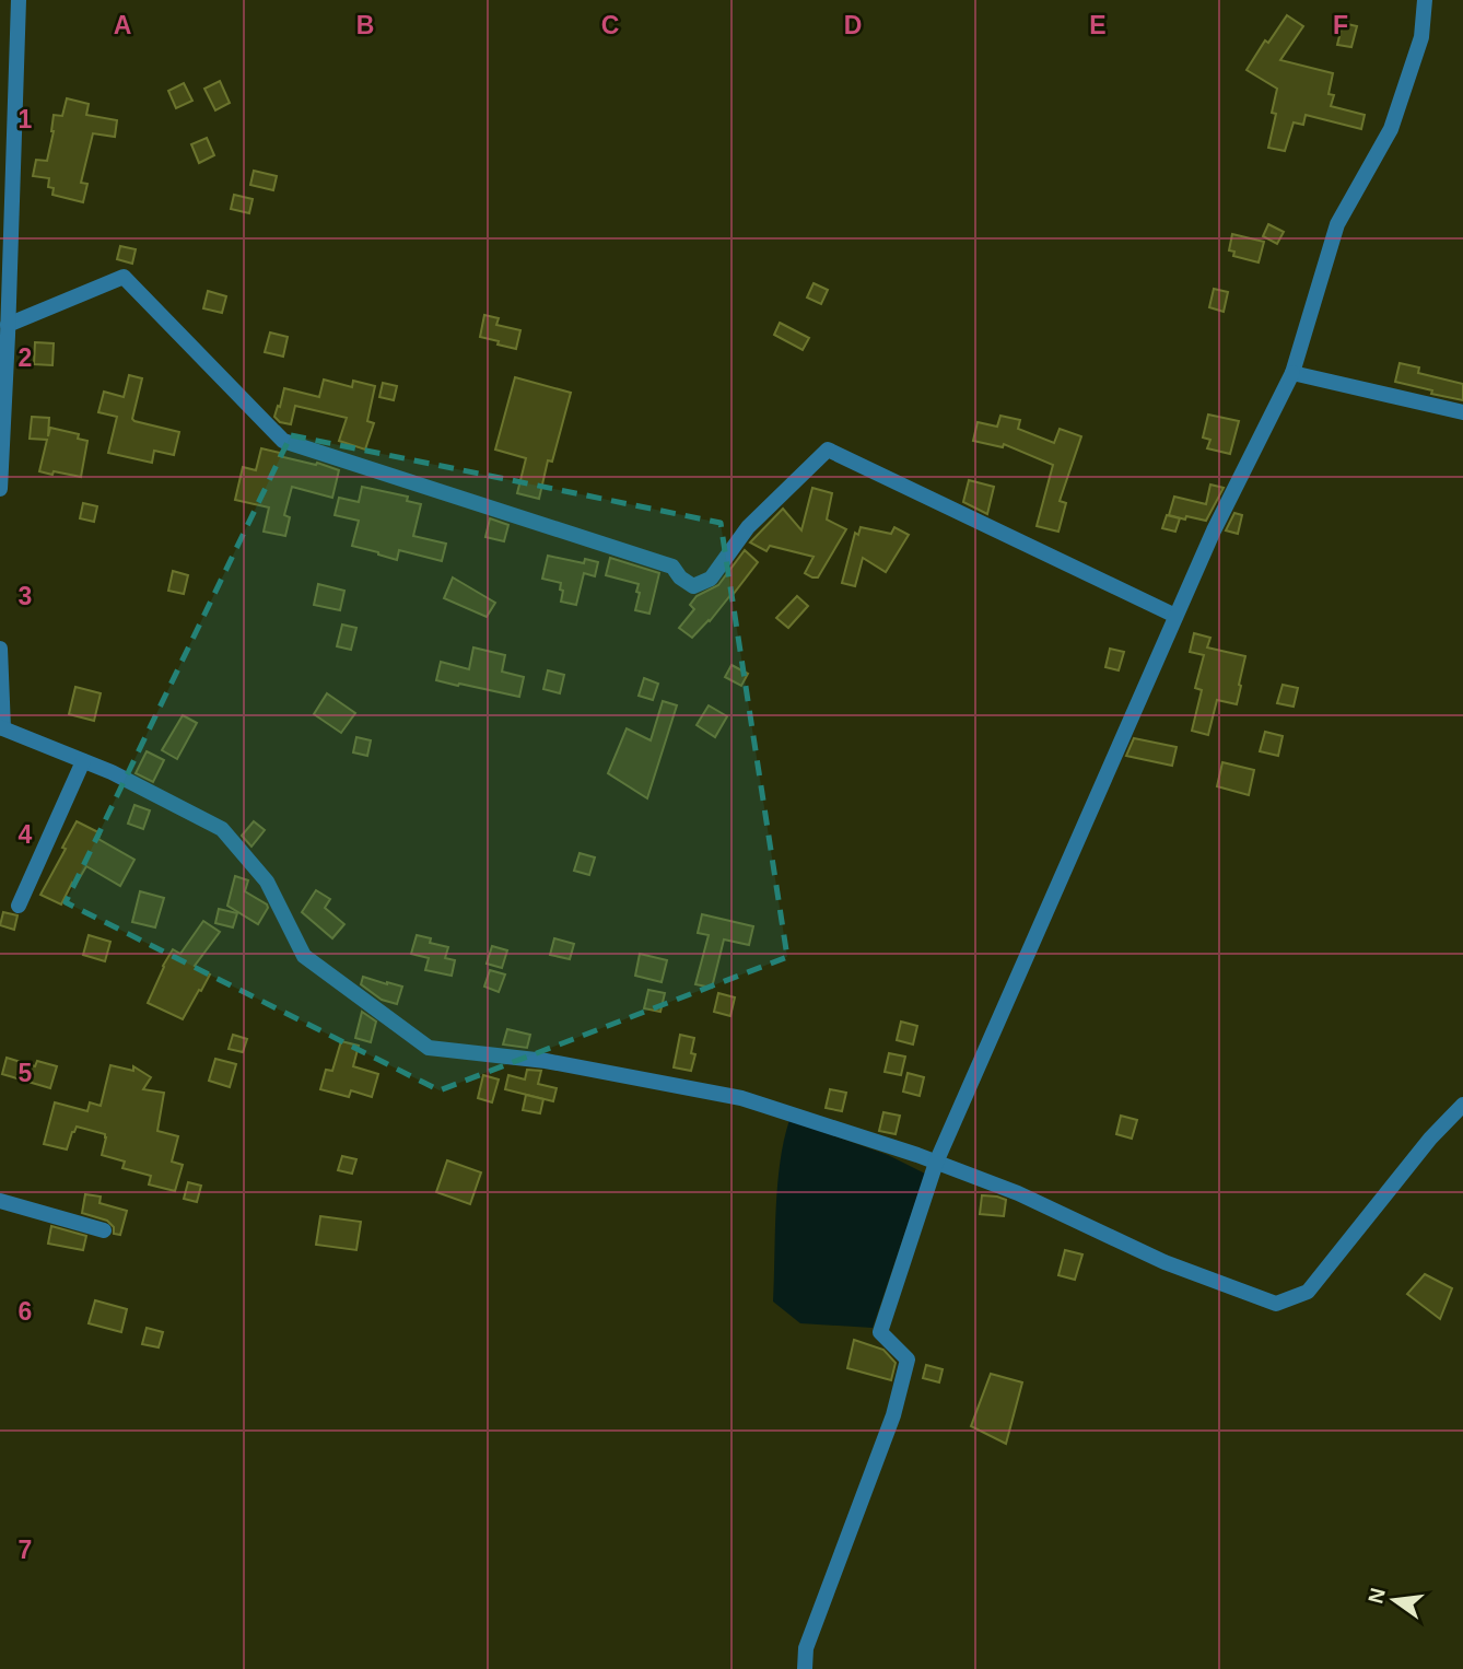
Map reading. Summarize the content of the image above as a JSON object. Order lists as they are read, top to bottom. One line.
{"north":"left","grid":{"columns":["A","B","C","D","E","F"],"rows":["1","2","3","4","5","6","7"]}}
